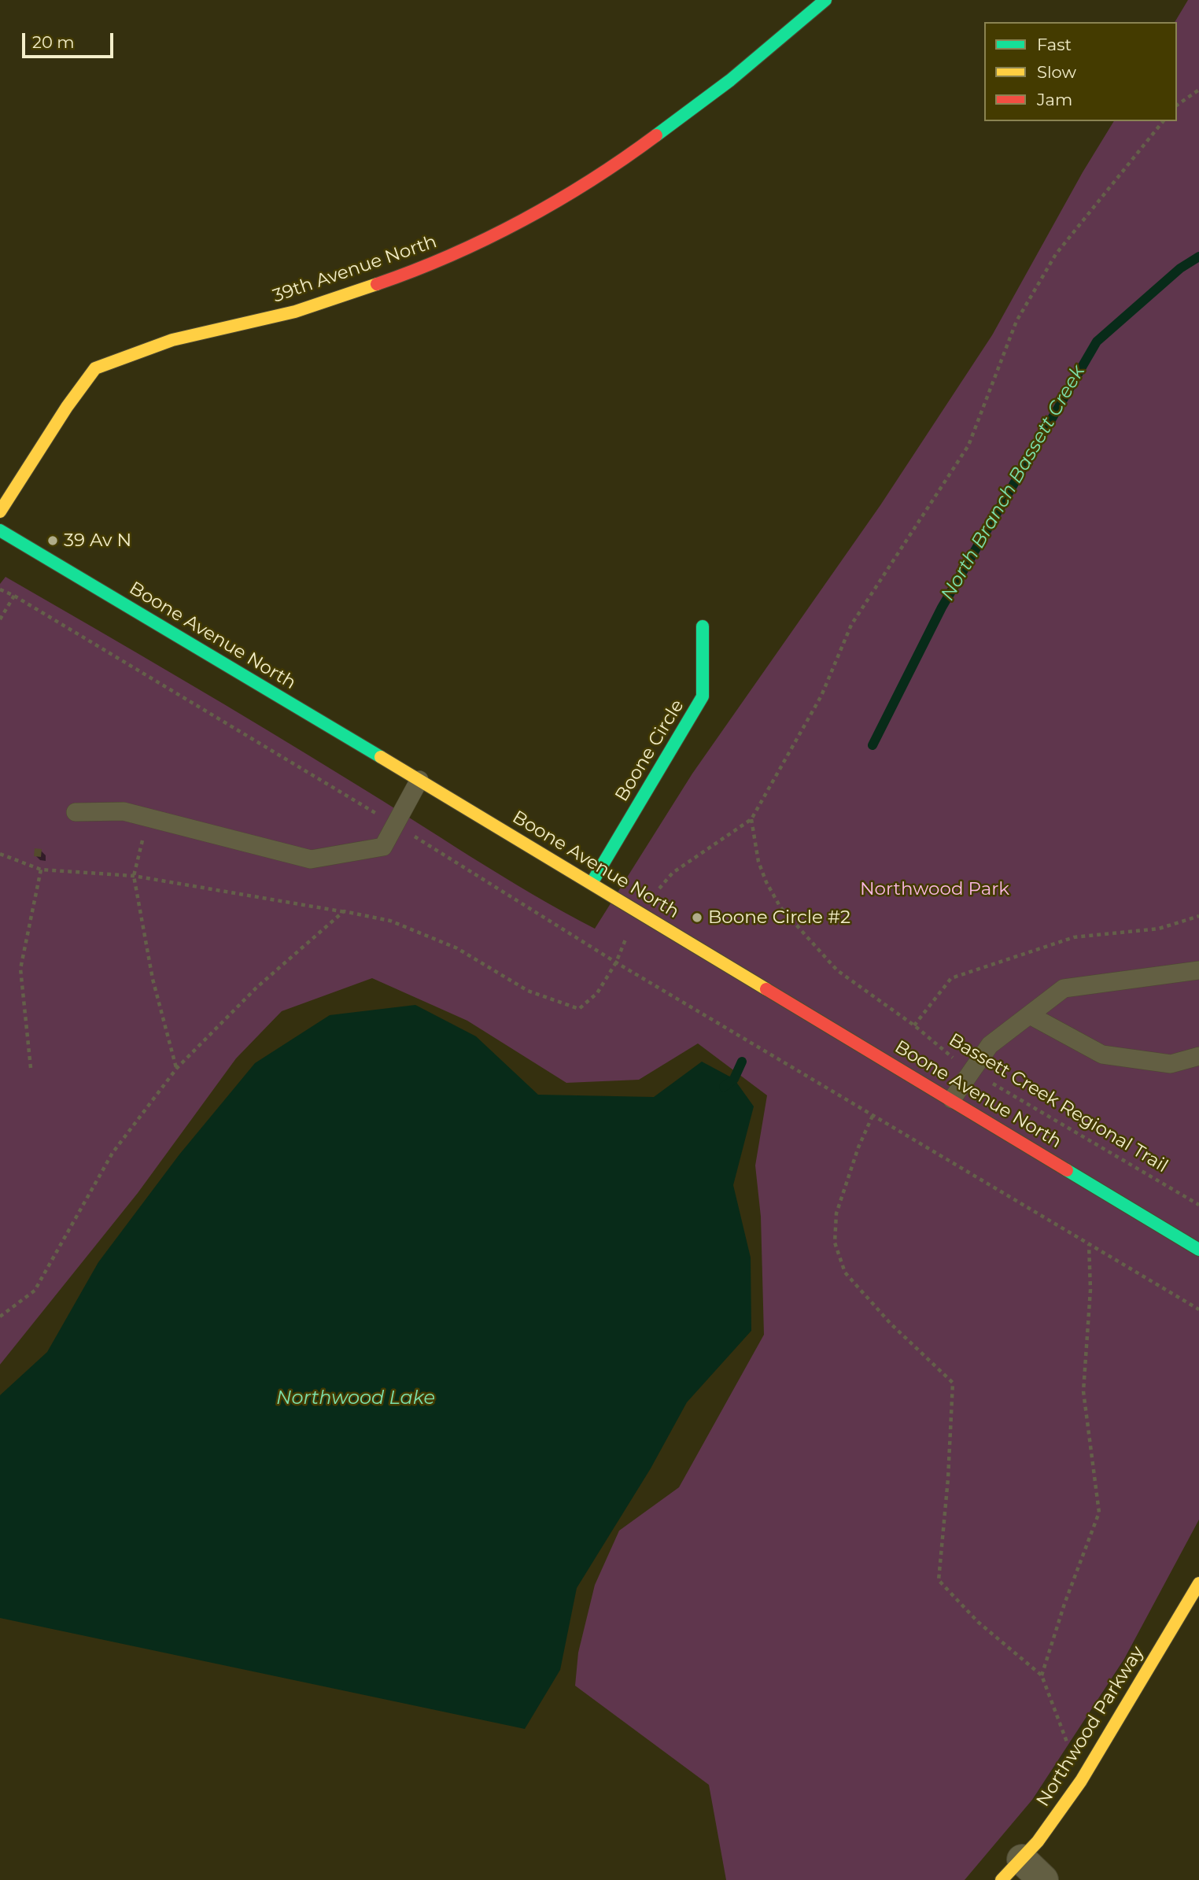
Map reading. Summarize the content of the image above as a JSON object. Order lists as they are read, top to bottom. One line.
{"streets":{"street":["39th Avenue North","Boone Avenue North","Boone Circle","Northwood Parkway"],"path":["Bassett Creek Regional Trail"]},"crossings":[["Boone Avenue North","Boone Circle"]],"water":["North Branch Bassett Creek","Northwood Lake"],"parks":["Northwood Park"],"places":["39 Av N","Boone Circle #2"],"legend":["Fast","Slow","Jam"],"scale_bar":"20 m"}
